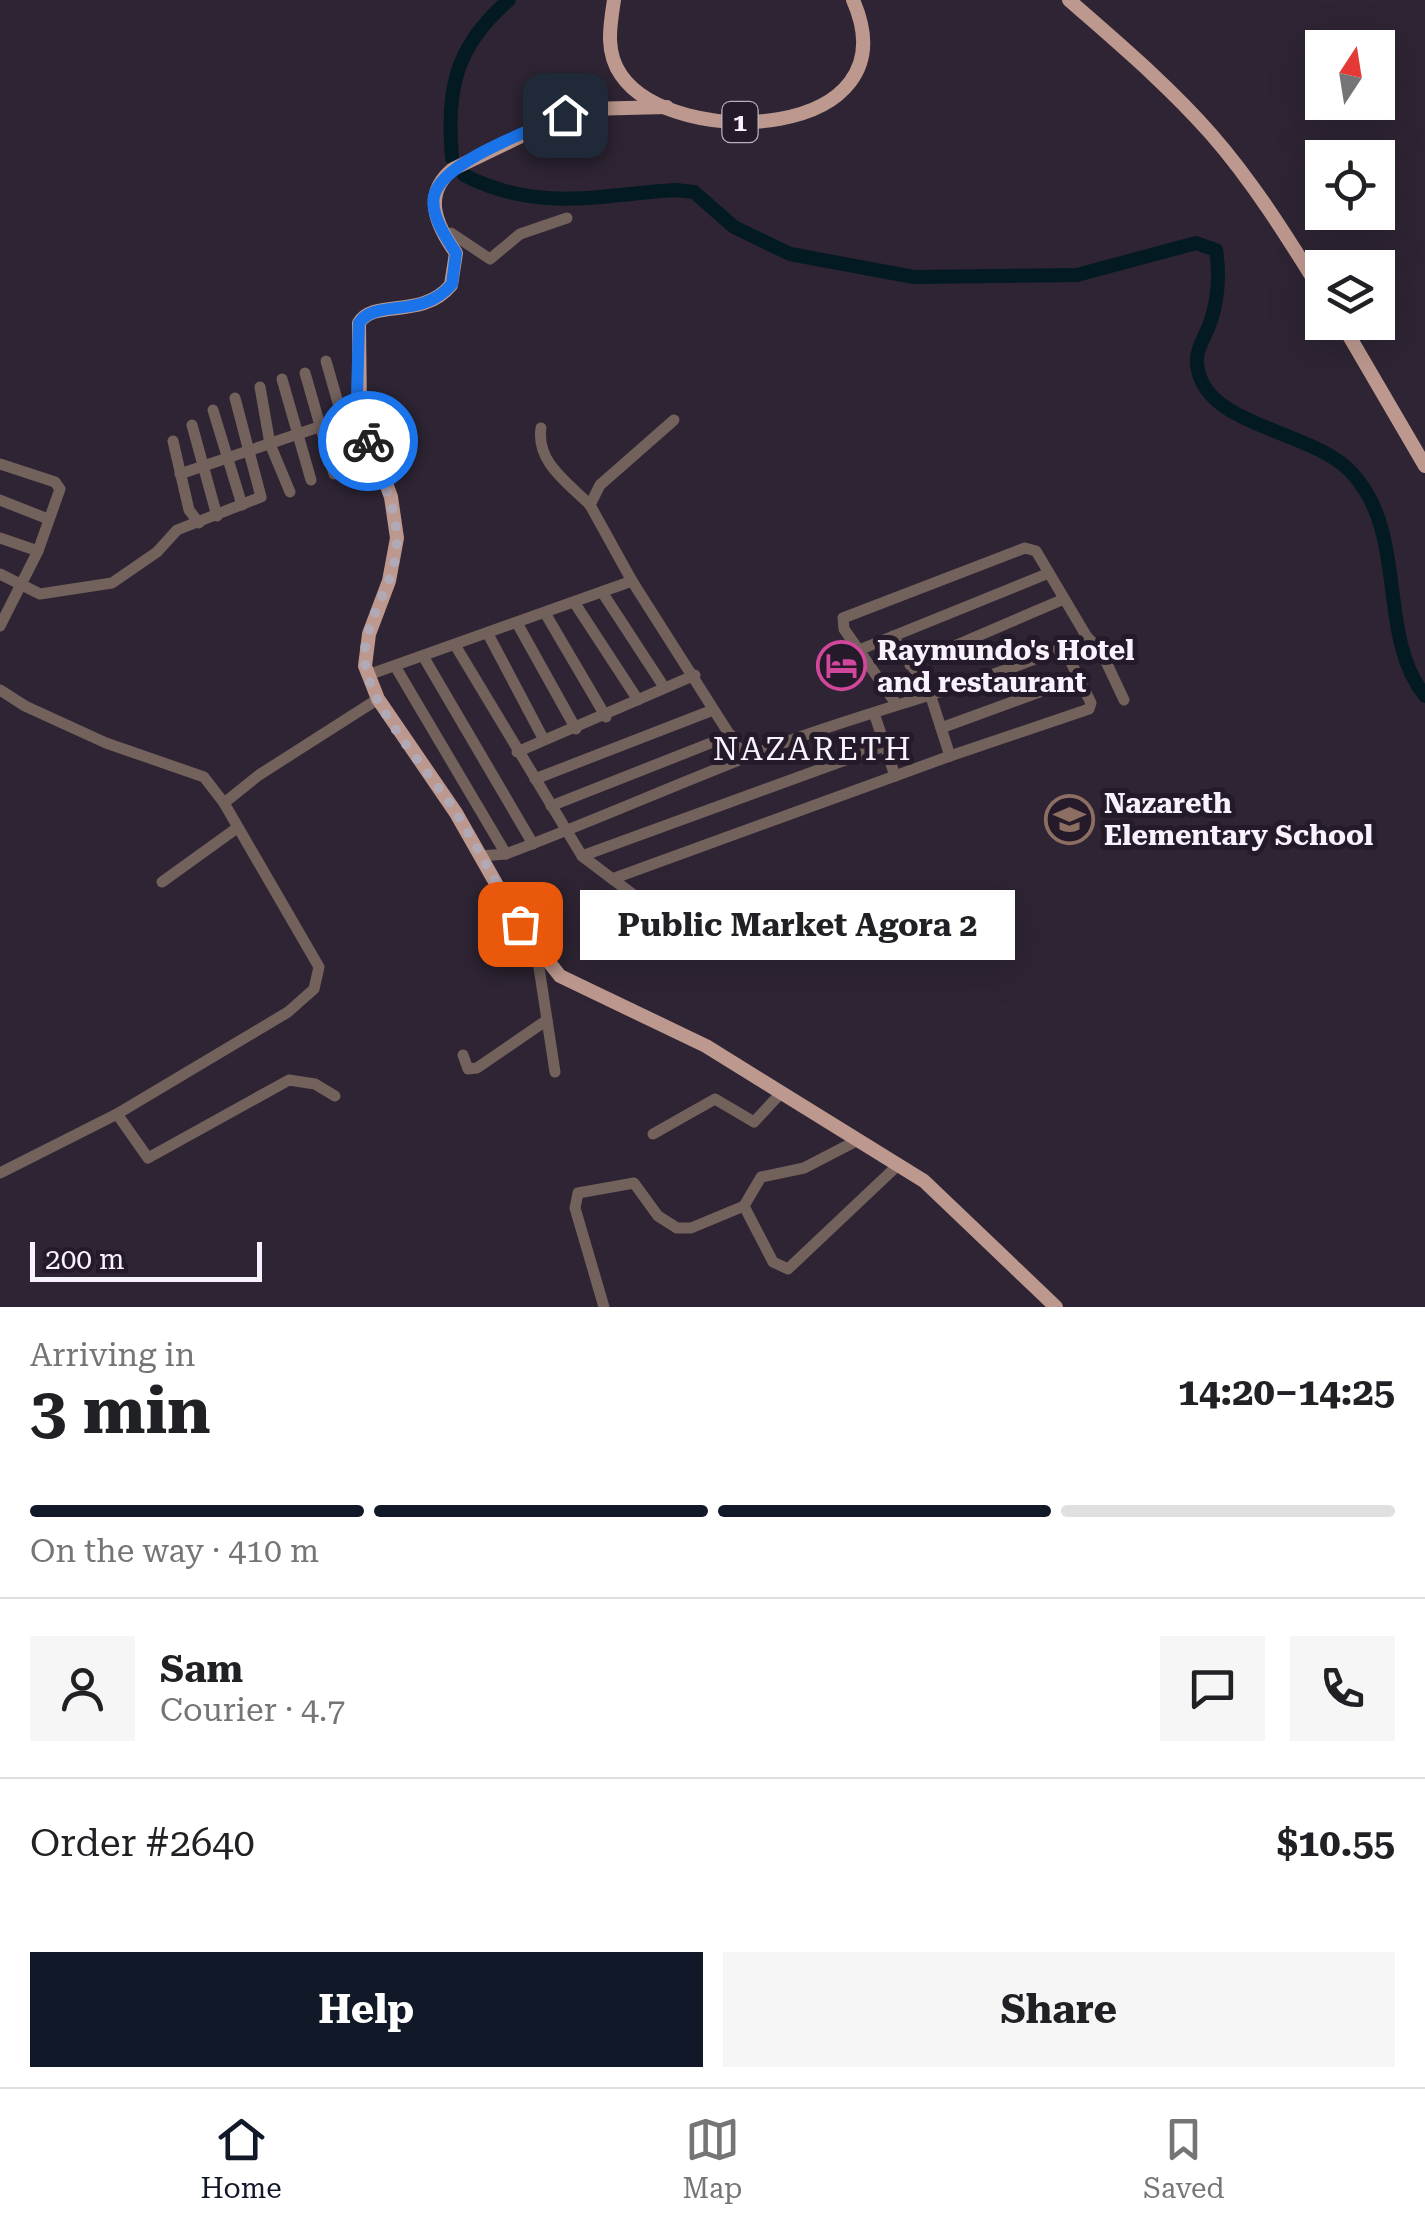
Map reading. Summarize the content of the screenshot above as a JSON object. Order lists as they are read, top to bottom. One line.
{"streets":{"main road":["1"]},"districts":["NAZARETH"],"places":{"hotel":["Raymundo's Hotel and restaurant"],"school or university":["Nazareth Elementary School"],"other":["Public Market Agora 2"]},"scale_bar":"200 m","north":"top","page":{"bubble":"Public Market Agora 2","scale":"200 m","heading":["3 min","Arriving in","14:20–14:25"],"panel":["Sam","Courier · 4.7","Order #2640","$10.55"],"bar":"On the way · 410 m","buttons":["Help","Share"],"tabs":["Home","Map","Saved"]}}
